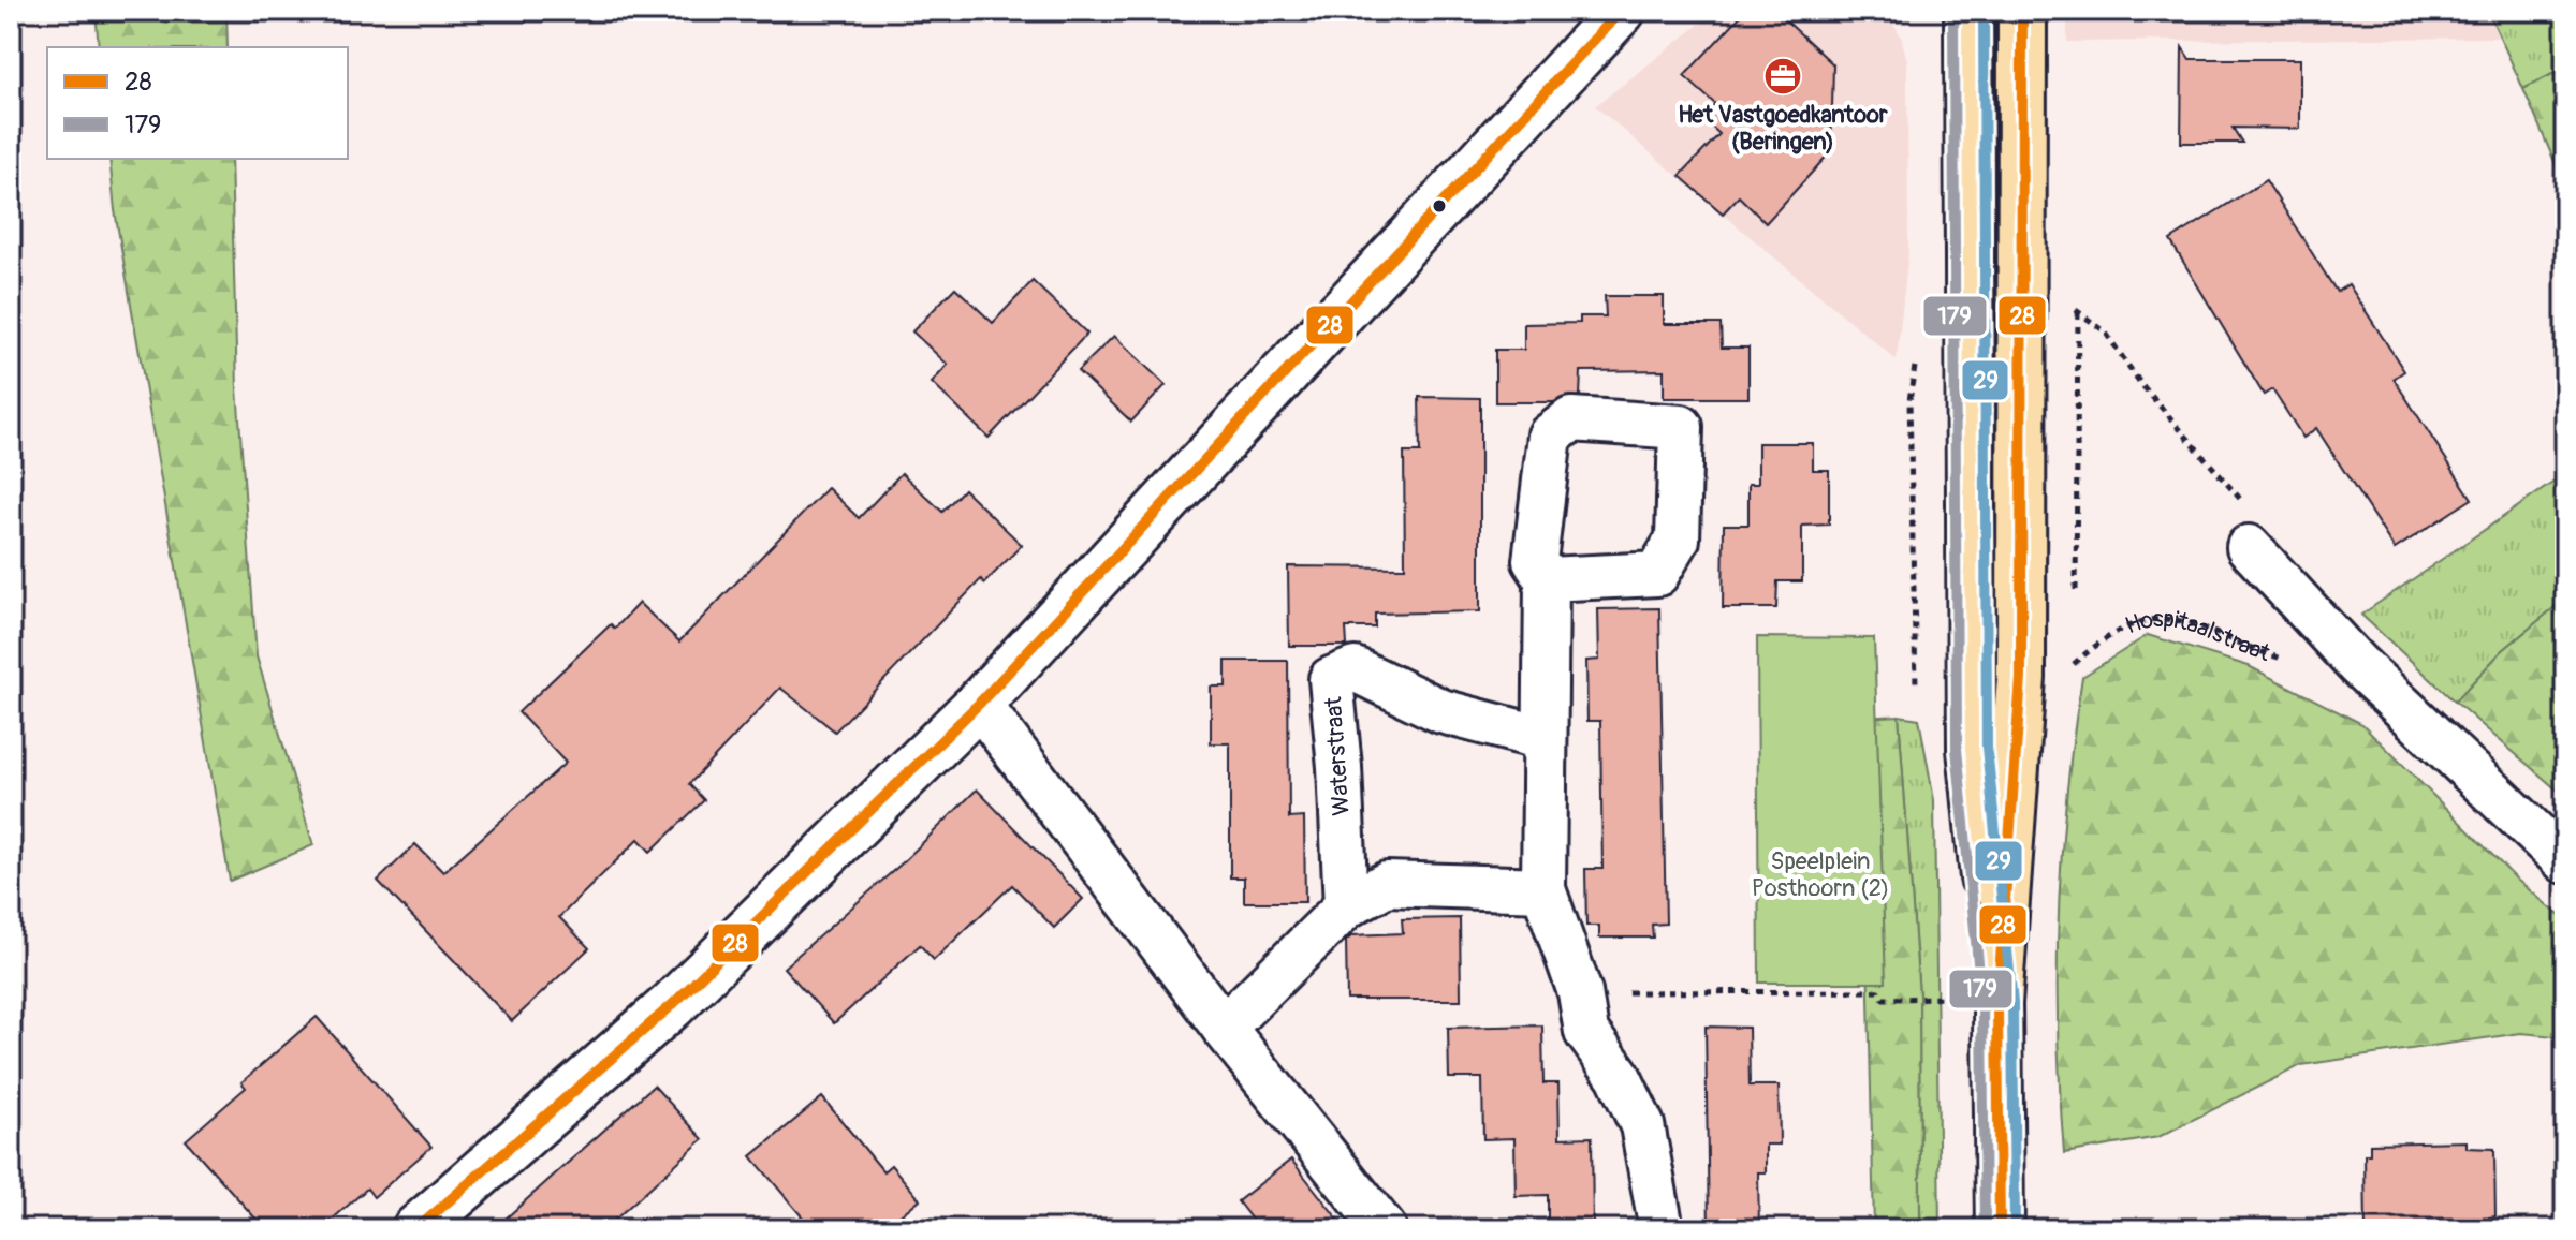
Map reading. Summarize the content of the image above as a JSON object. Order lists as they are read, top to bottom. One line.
{"streets":{"street":["Waterstraat"],"path":["Hospitaalstraat"]},"parks":["Speelplein Posthoorn (2)"],"places":{"office":["Het Vastgoedkantoor (Beringen)"]},"lines":["transit line 28","transit line 179","transit line 29"],"legend":["28","179"]}
